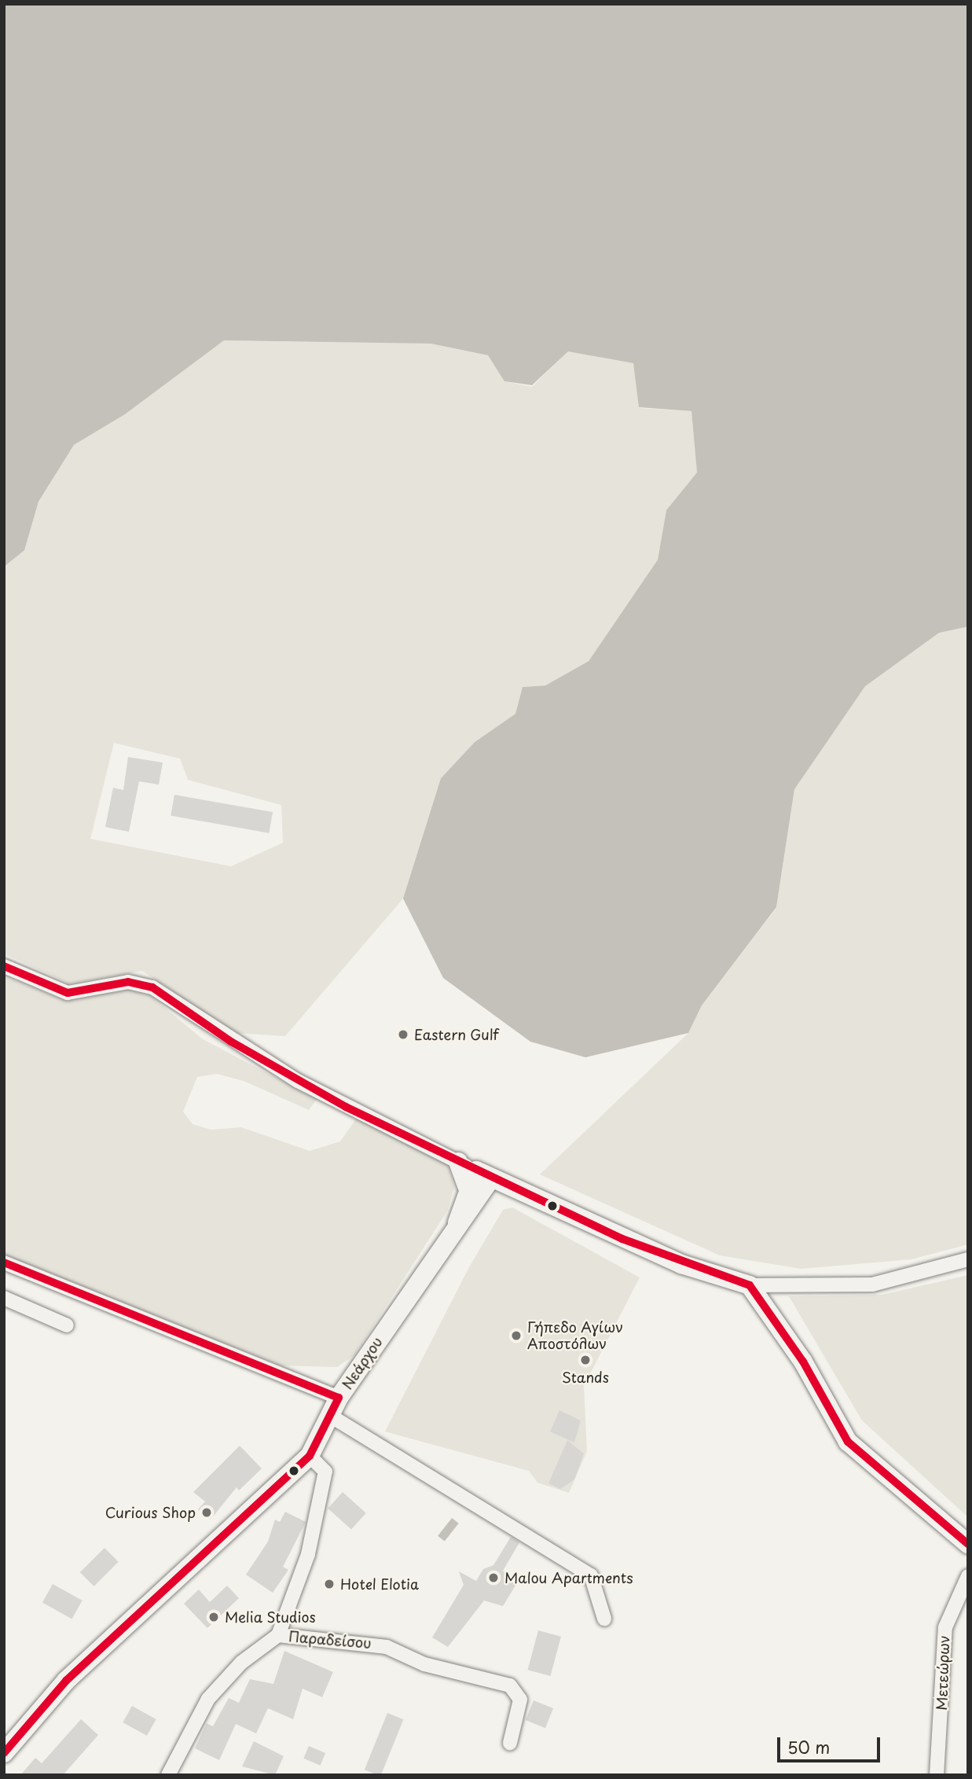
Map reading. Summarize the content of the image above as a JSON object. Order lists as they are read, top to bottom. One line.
{"streets":{"street":["Νεάρχου","Παραδείσου","Μετεώρων"]},"places":["Eastern Gulf","Γήπεδο Αγίων Αποστόλων","Stands","Curious Shop","Malou Apartments","Hotel Elotia","Melia Studios"],"scale_bar":"50 m"}
